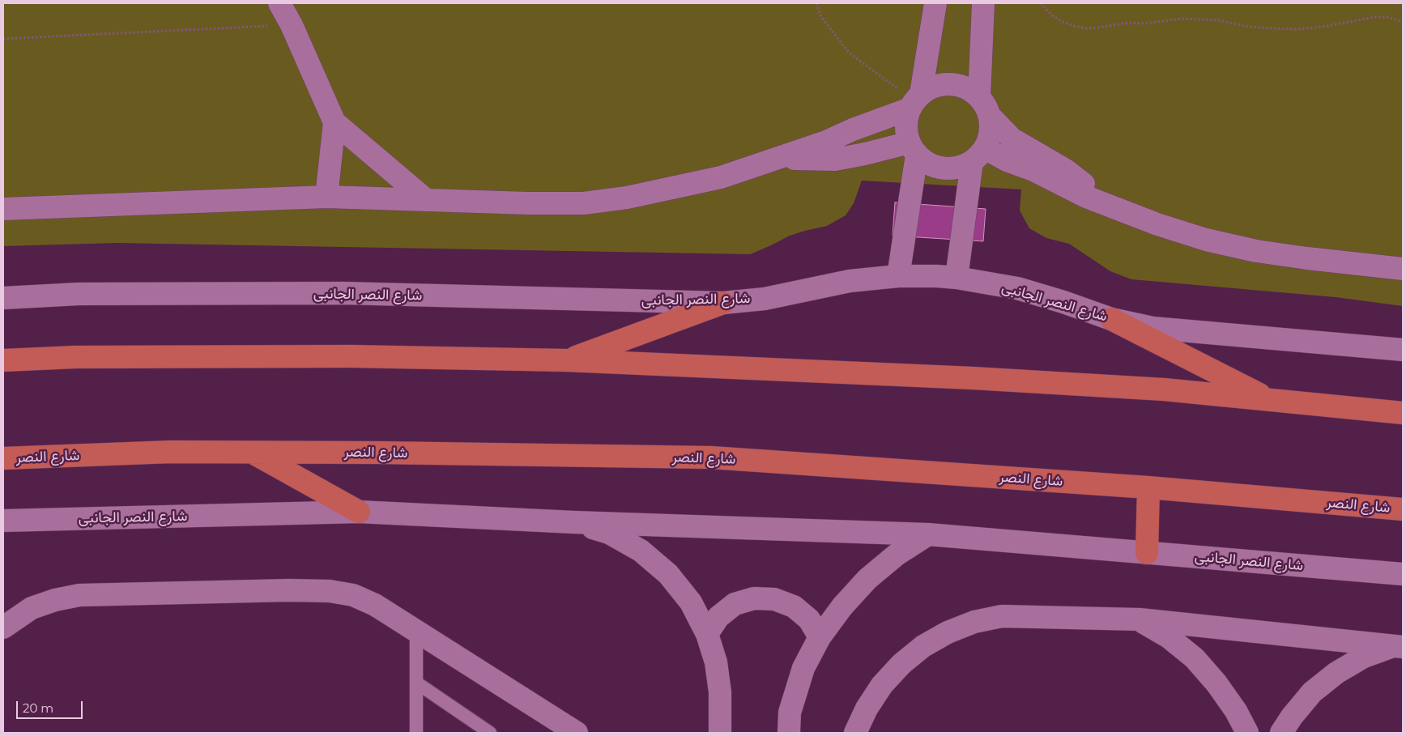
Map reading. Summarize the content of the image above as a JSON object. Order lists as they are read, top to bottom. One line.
{"streets":{"main road":["شارع النصر"],"street":["شارع النصر الجانبى"]},"scale_bar":"20 m"}
